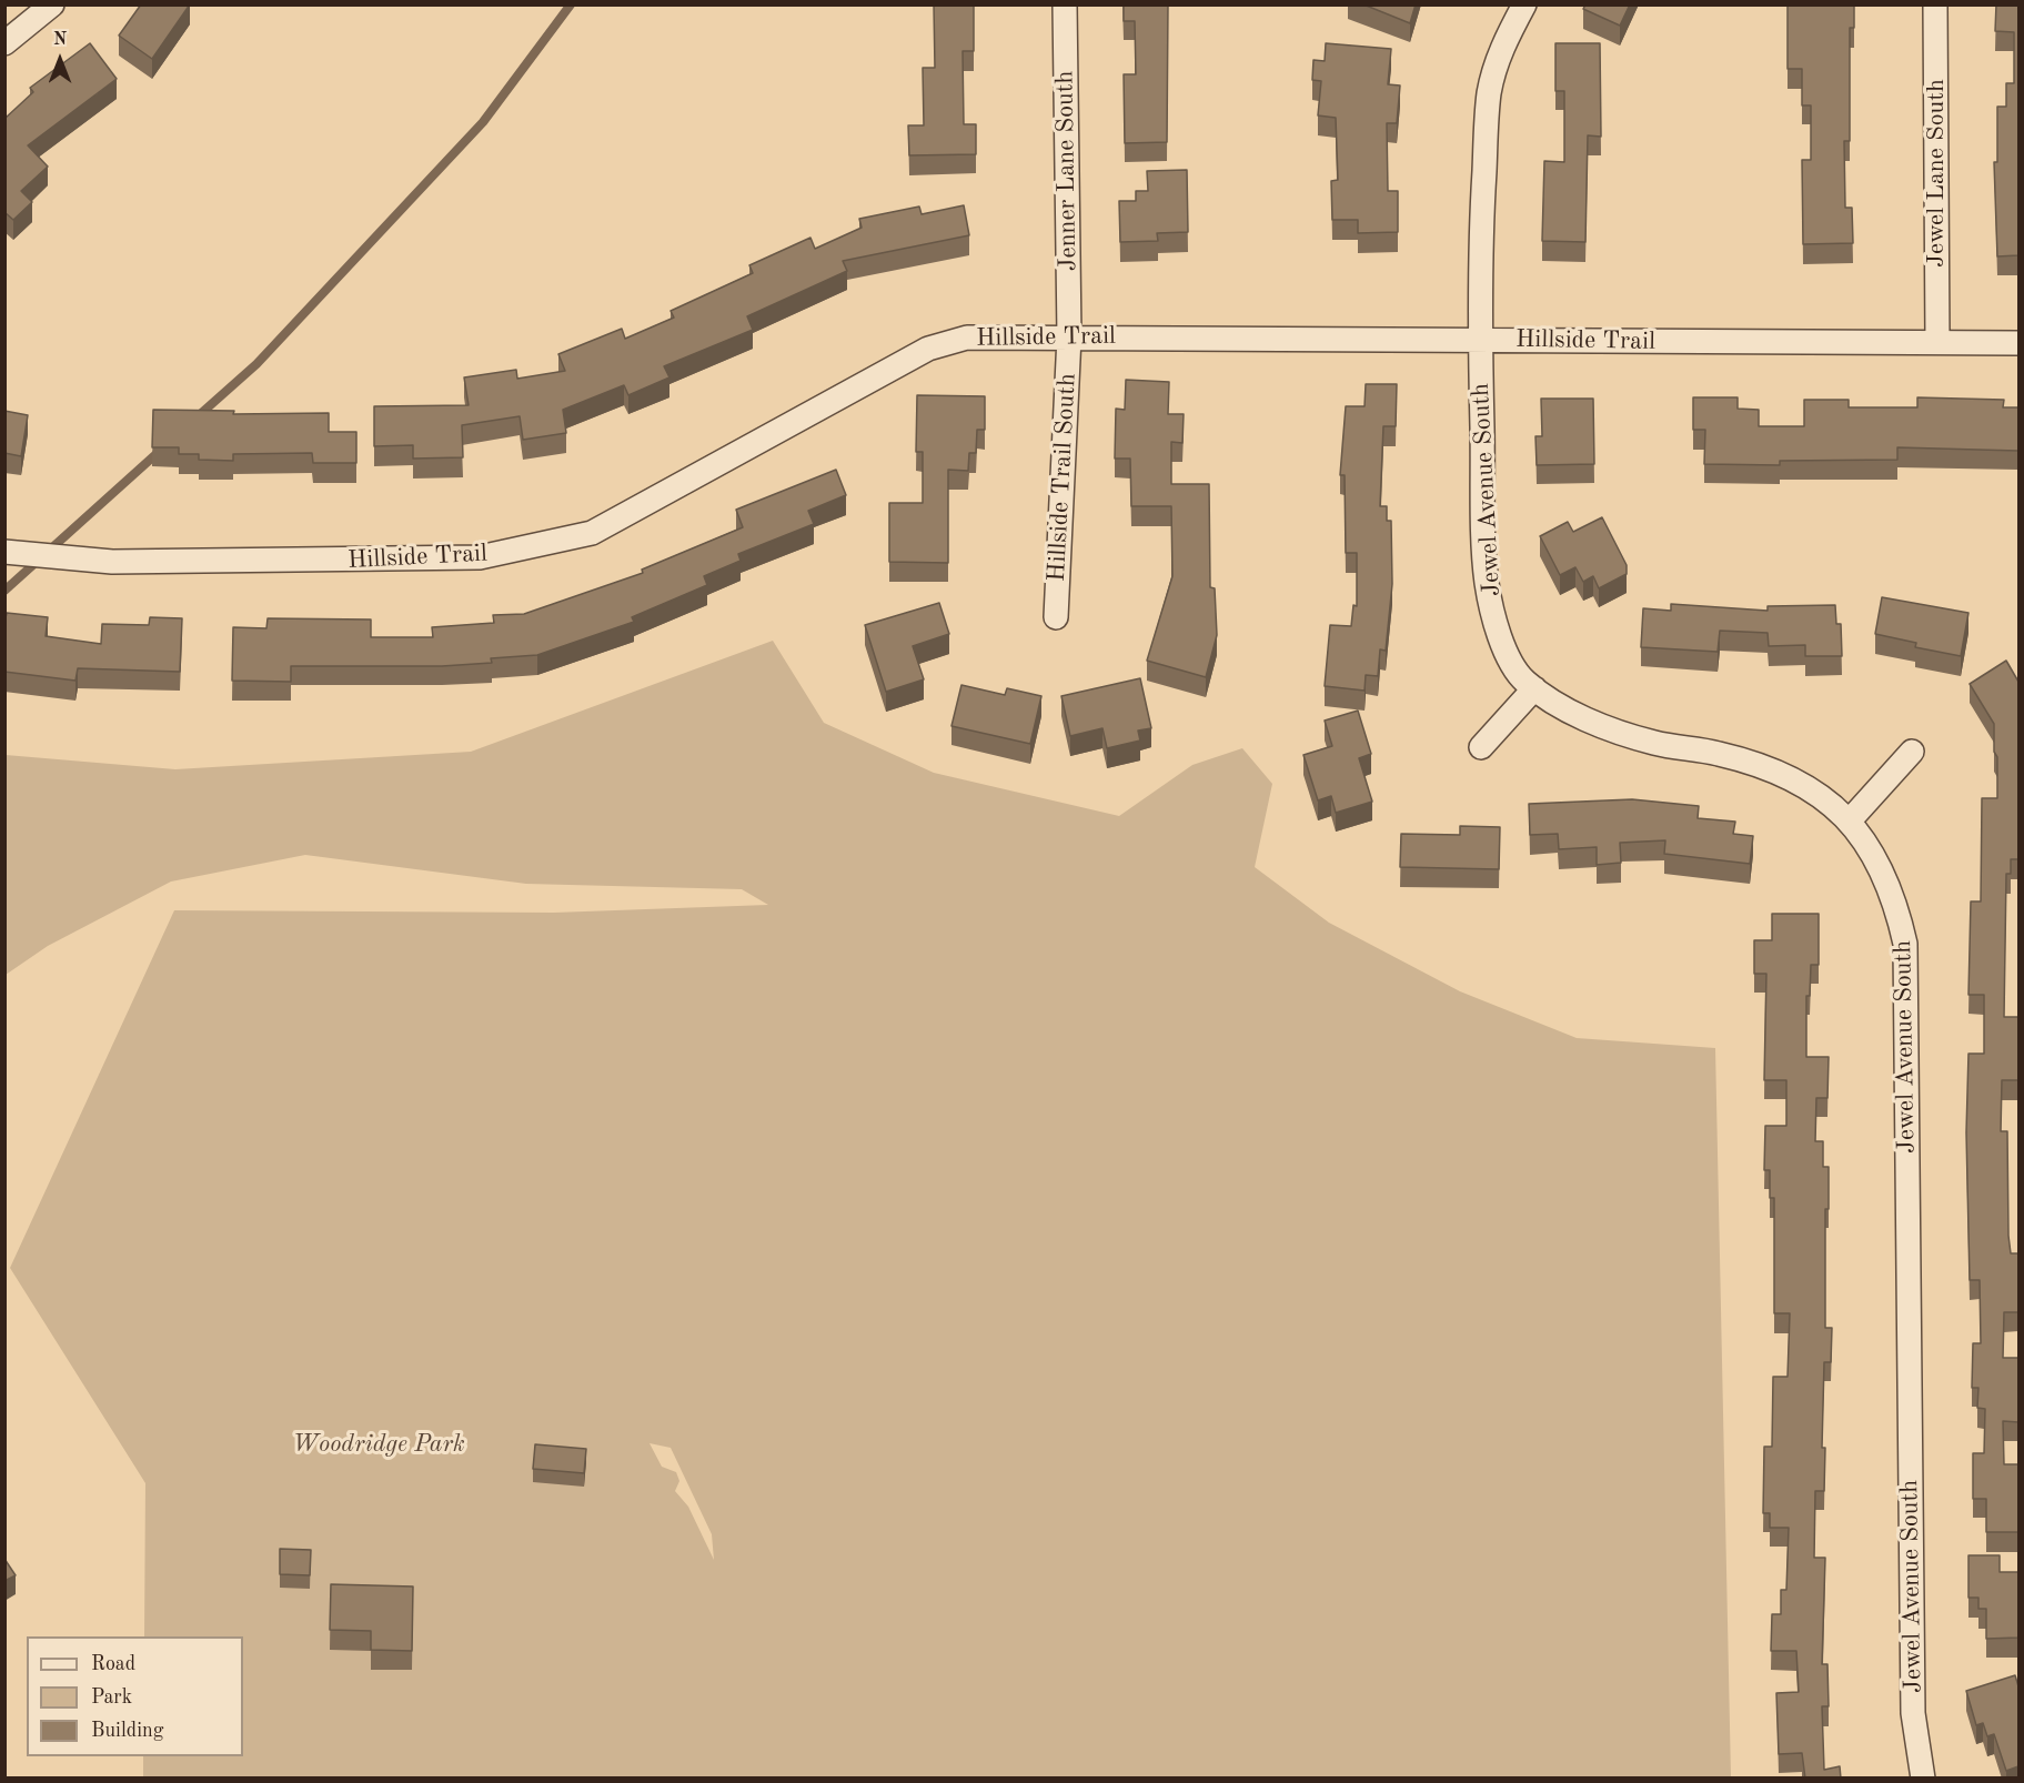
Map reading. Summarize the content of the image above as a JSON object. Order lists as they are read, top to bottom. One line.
{"streets":{"street":["Jenner Lane South","Jewel Lane South","Hillside Trail","Hillside Trail South","Jewel Avenue South"]},"crossings":[["Jenner Lane South","Hillside Trail"],["Jenner Lane South","Hillside Trail South"],["Jewel Lane South","Hillside Trail"],["Hillside Trail","Hillside Trail South"],["Hillside Trail","Jewel Avenue South"]],"parks":["Woodridge Park"],"legend":["Road","Park","Building"],"north":"top"}
